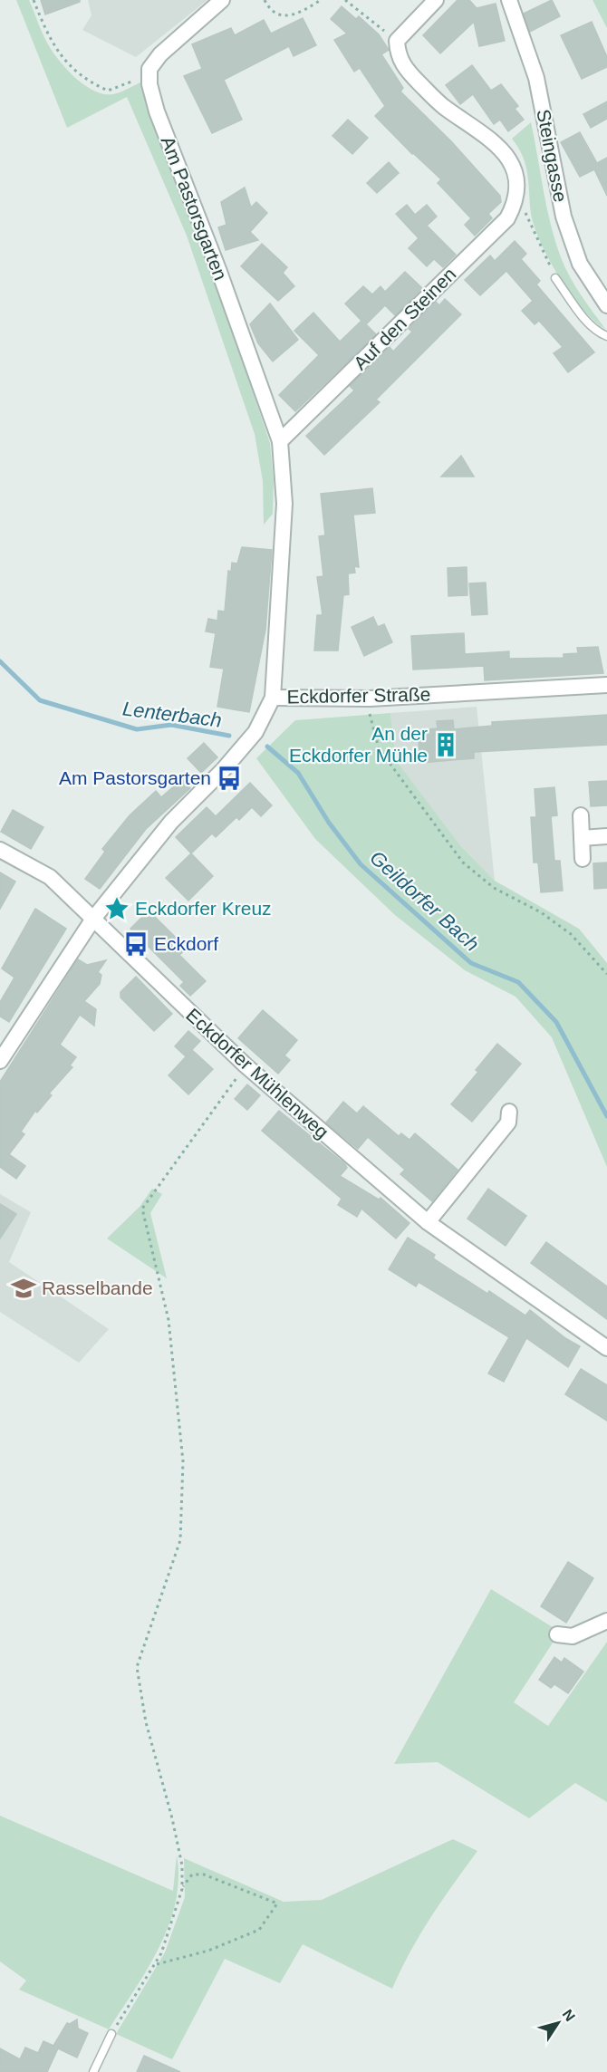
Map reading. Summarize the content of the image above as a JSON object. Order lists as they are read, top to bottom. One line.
{"streets":{"street":["Steingasse","Am Pastorsgarten","Auf den Steinen","Eckdorfer Straße","Eckdorfer Mühlenweg"]},"crossings":[["Am Pastorsgarten","Auf den Steinen"],["Eckdorfer Straße","Eckdorfer Mühlenweg"]],"water":["Lenterbach","Geildorfer Bach"],"places":{"building":["An der Eckdorfer Mühle"],"bus stop":["Am Pastorsgarten","Eckdorf"],"place":["Eckdorfer Kreuz"],"school or university":["Rasselbande"]},"north":"top right"}
